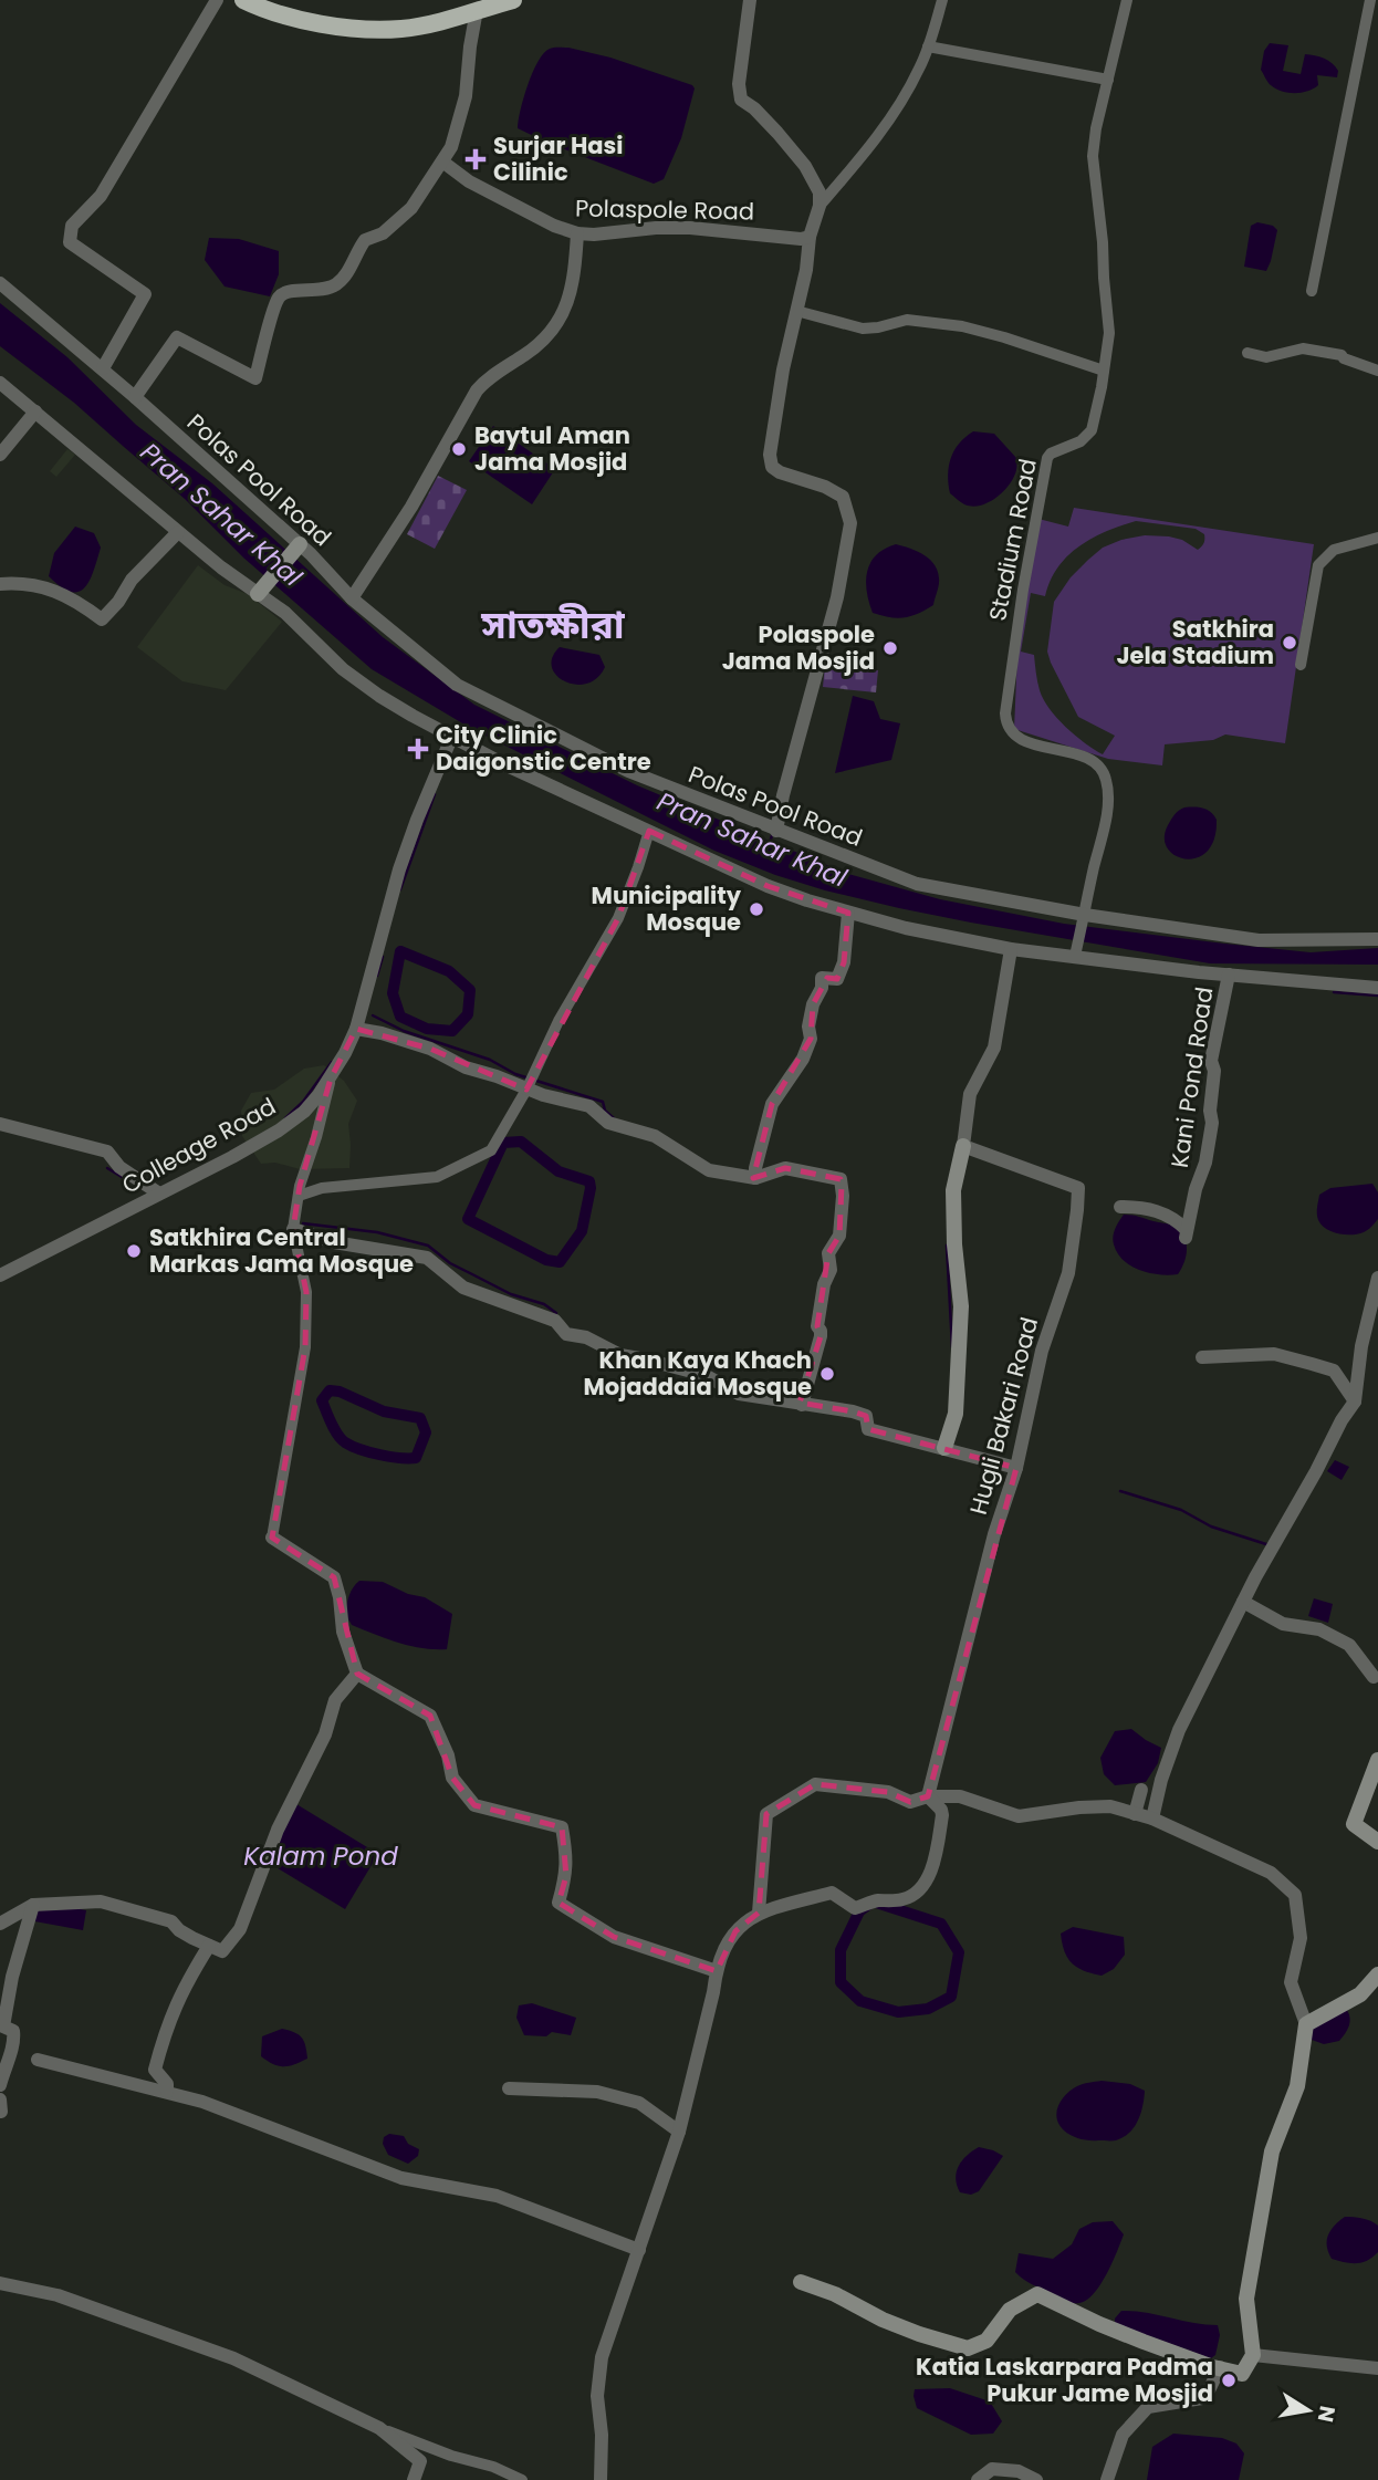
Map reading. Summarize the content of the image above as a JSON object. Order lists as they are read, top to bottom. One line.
{"streets":{"street":["Polaspole Road","Polas Pool Road","Stadium Road","Kani Pond Road","Colleage Road","Hugli Bakari Road"]},"crossings":[["Polas Pool Road","Stadium Road"]],"districts":["সাতক্ষীরা"],"water":["Pran Sahar Khal","Kalam Pond"],"places":{"health":["Surjar Hasi Cilinic","City Clinic Daigonstic Centre"],"other":["Baytul Aman Jama Mosjid","Satkhira Jela Stadium","Polaspole Jama Mosjid","Municipality Mosque","Satkhira Central Markas Jama Mosque","Khan Kaya Khach Mojaddaia Mosque","Katia Laskarpara Padma Pukur Jame Mosjid"]},"north":"right"}
